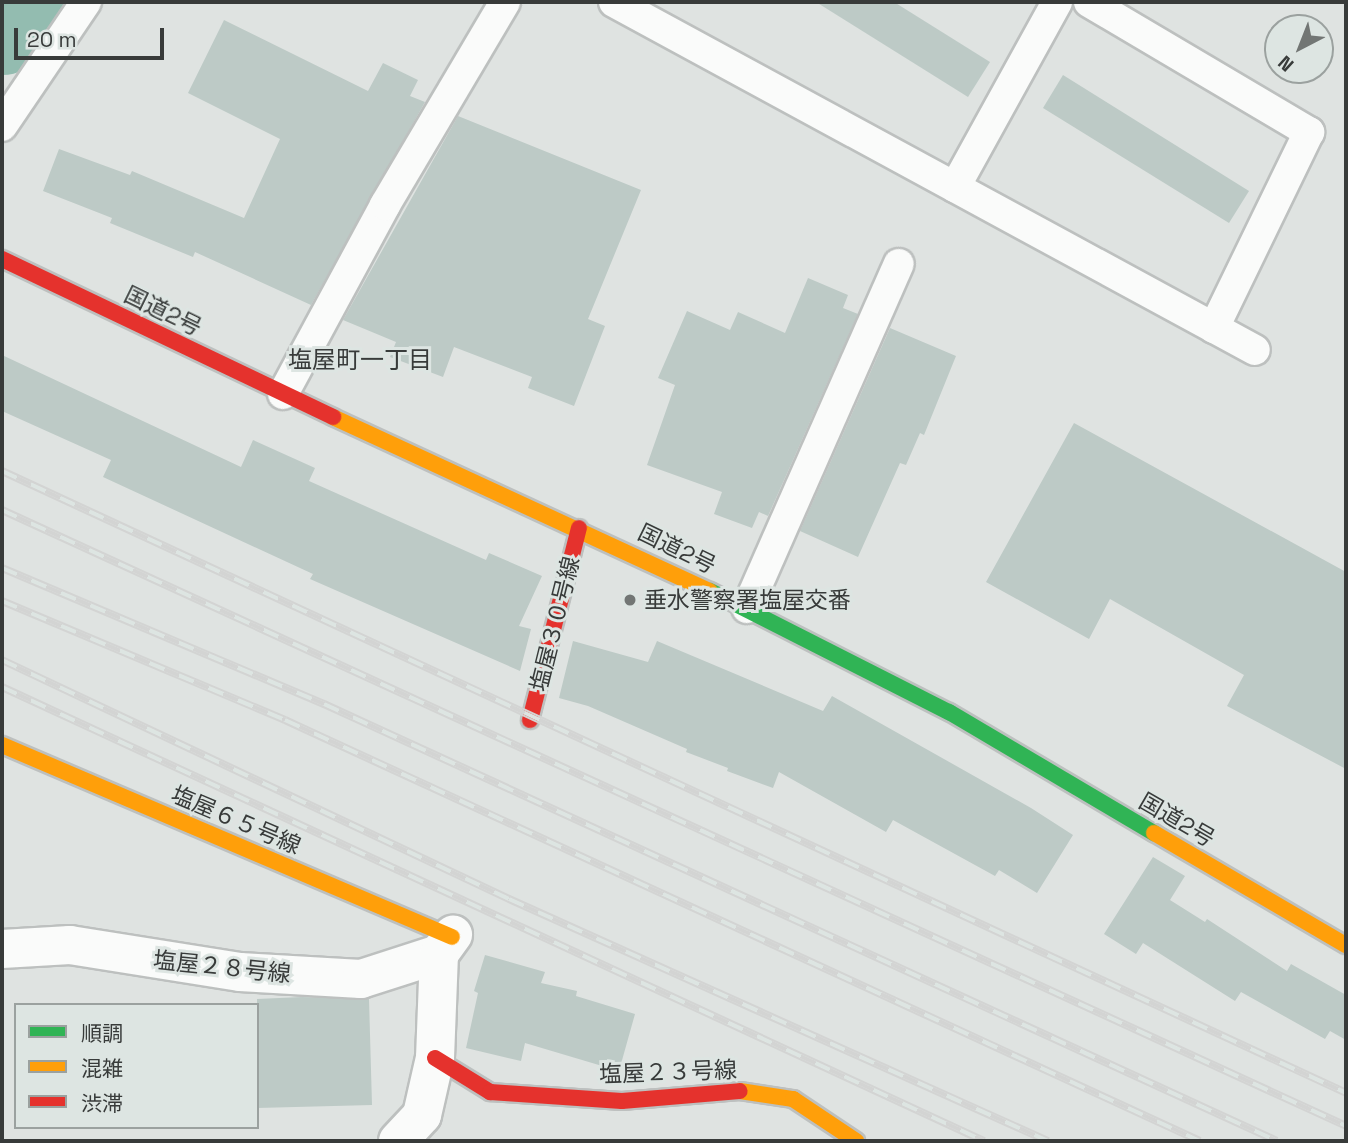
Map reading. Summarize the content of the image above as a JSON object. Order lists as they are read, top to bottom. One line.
{"streets":{"main road":["国道2号","塩屋３０号線","塩屋６５号線","塩屋２３号線"],"street":["塩屋２８号線"]},"crossings":[["国道2号","塩屋３０号線"],["塩屋６５号線","塩屋２８号線"]],"districts":["塩屋町一丁目"],"places":["垂水警察署塩屋交番"],"legend":["順調","混雑","渋滞"],"scale_bar":"20 m","north":"bottom left"}
